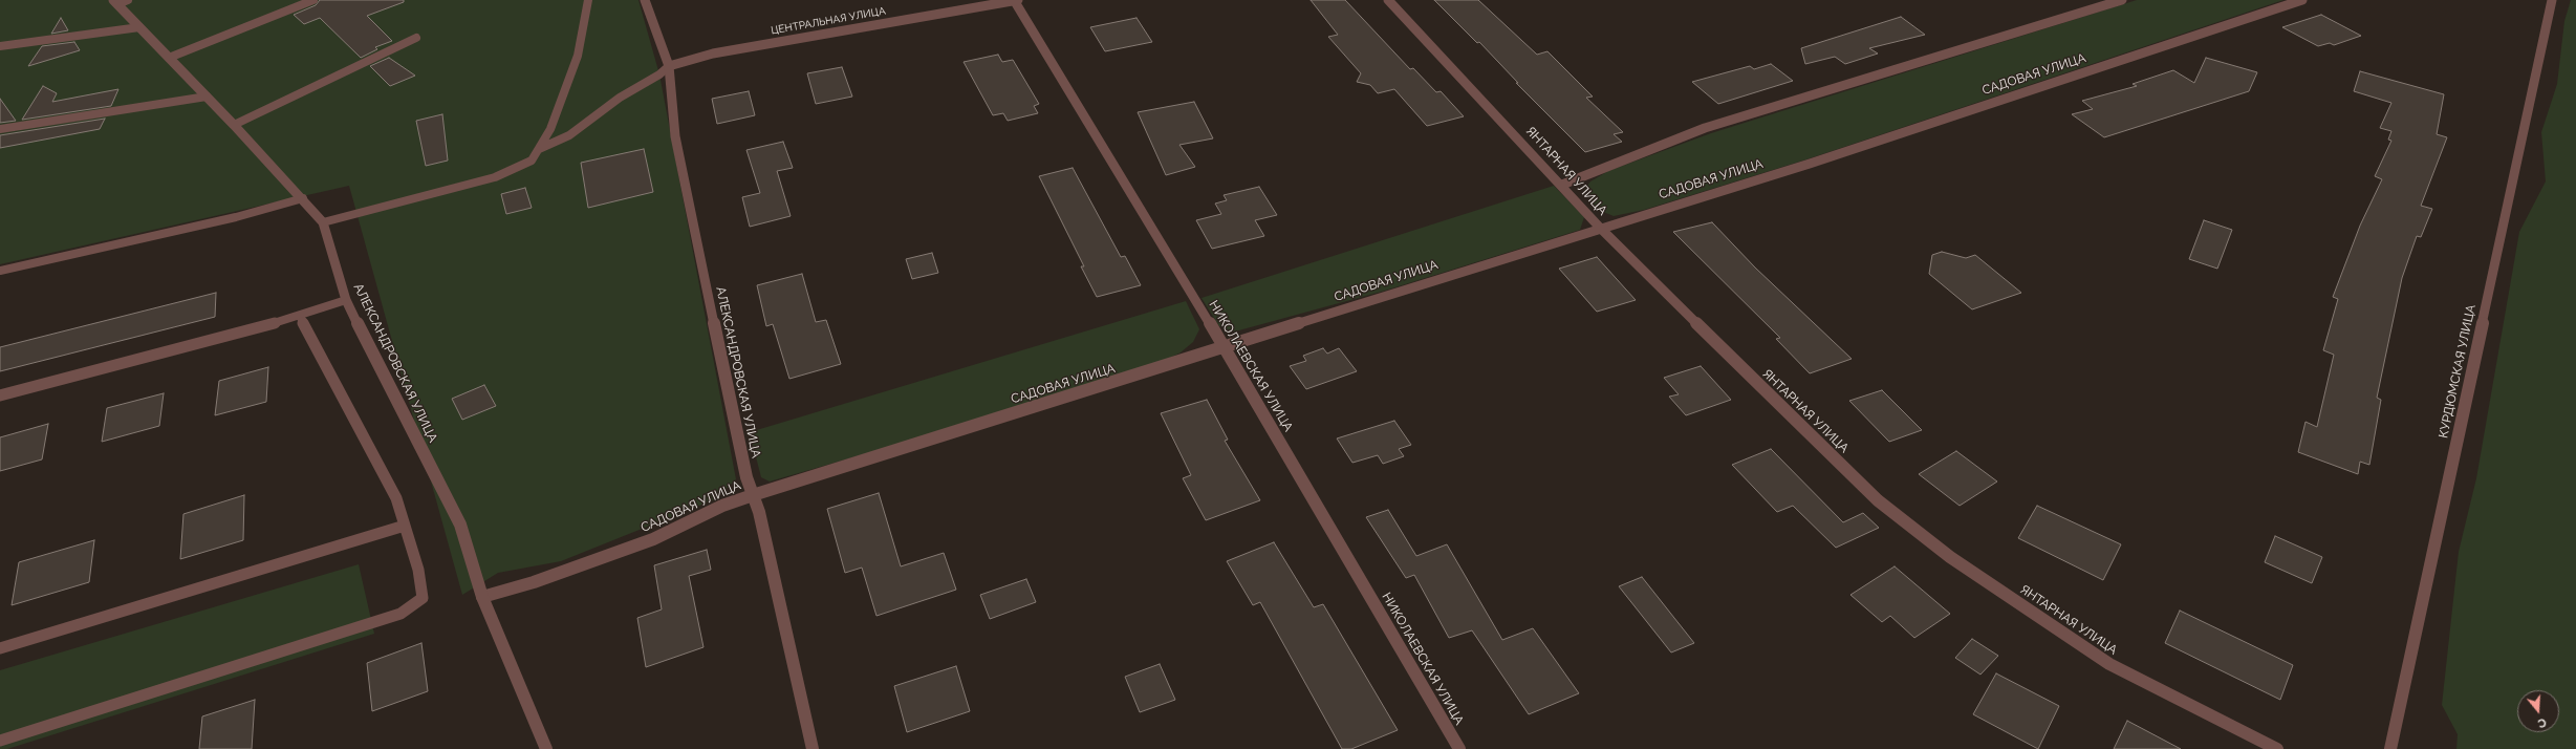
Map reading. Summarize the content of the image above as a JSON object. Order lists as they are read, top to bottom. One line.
{"streets":{"street":["ЦЕНТРАЛЬНАЯ УЛИЦА","САДОВАЯ УЛИЦА","ЯНТАРНАЯ УЛИЦА","АЛЕКСАНДРОВСКАЯ УЛИЦА","НИКОЛАЕВСКАЯ УЛИЦА","КУРДЮМСКАЯ УЛИЦА"]},"crossings":[["ЦЕНТРАЛЬНАЯ УЛИЦА","АЛЕКСАНДРОВСКАЯ УЛИЦА"],["ЦЕНТРАЛЬНАЯ УЛИЦА","НИКОЛАЕВСКАЯ УЛИЦА"],["САДОВАЯ УЛИЦА","ЯНТАРНАЯ УЛИЦА"],["САДОВАЯ УЛИЦА","АЛЕКСАНДРОВСКАЯ УЛИЦА"],["САДОВАЯ УЛИЦА","НИКОЛАЕВСКАЯ УЛИЦА"]],"north":"bottom"}
